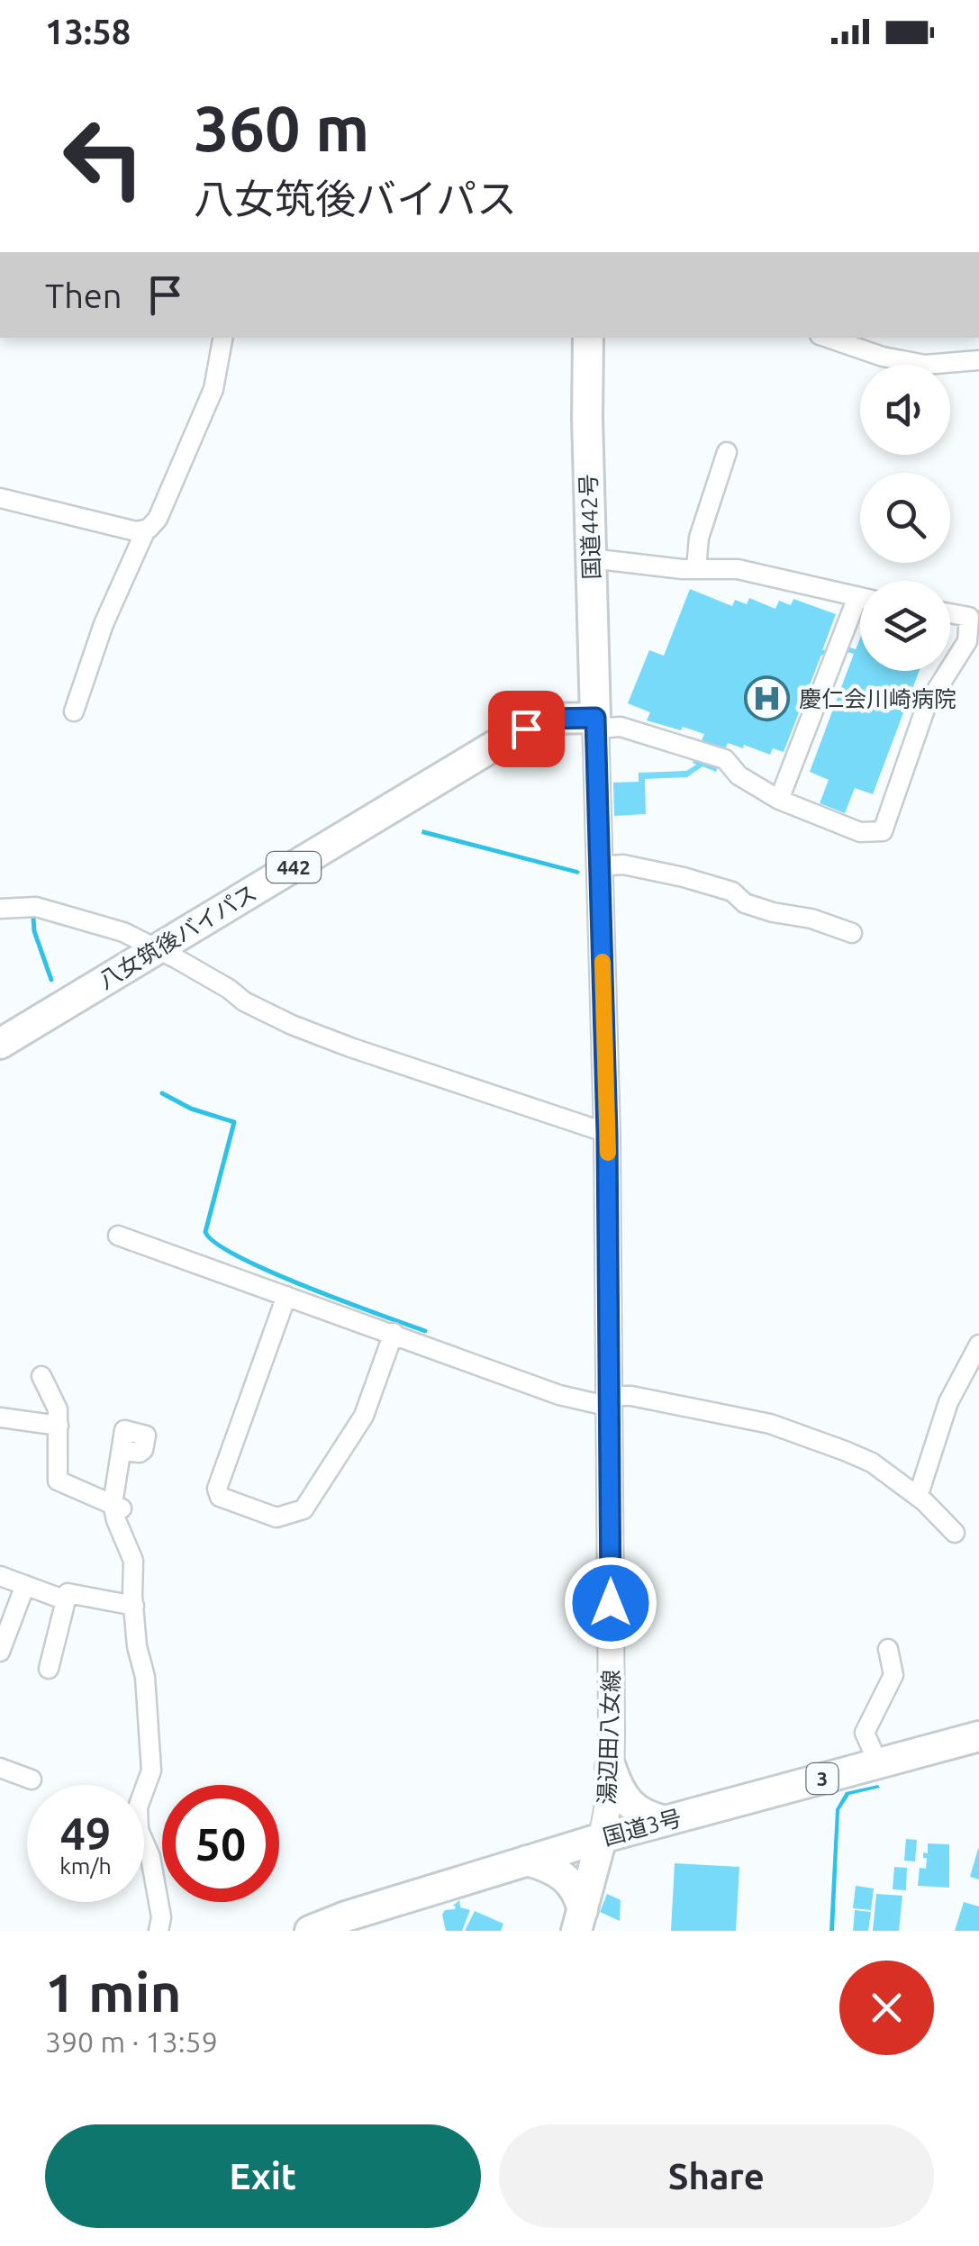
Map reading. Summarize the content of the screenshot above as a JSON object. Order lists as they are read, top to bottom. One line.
{"streets":{"main road":["国道442号","442","八女筑後バイパス","湯辺田八女線","3","国道3号"]},"crossings":[["国道442号","八女筑後バイパス"],["国道442号","湯辺田八女線"],["八女筑後バイパス","湯辺田八女線"],["湯辺田八女線","国道3号"]],"places":{"hospital":["慶仁会川崎病院"]},"page":{"status":"13:58","turn":["360 m","八女筑後バイパス"],"then":"Then","speed":"49 km/h","limit":"50","heading":["1 min","390 m · 13:59"],"buttons":["Exit","Share"]}}
